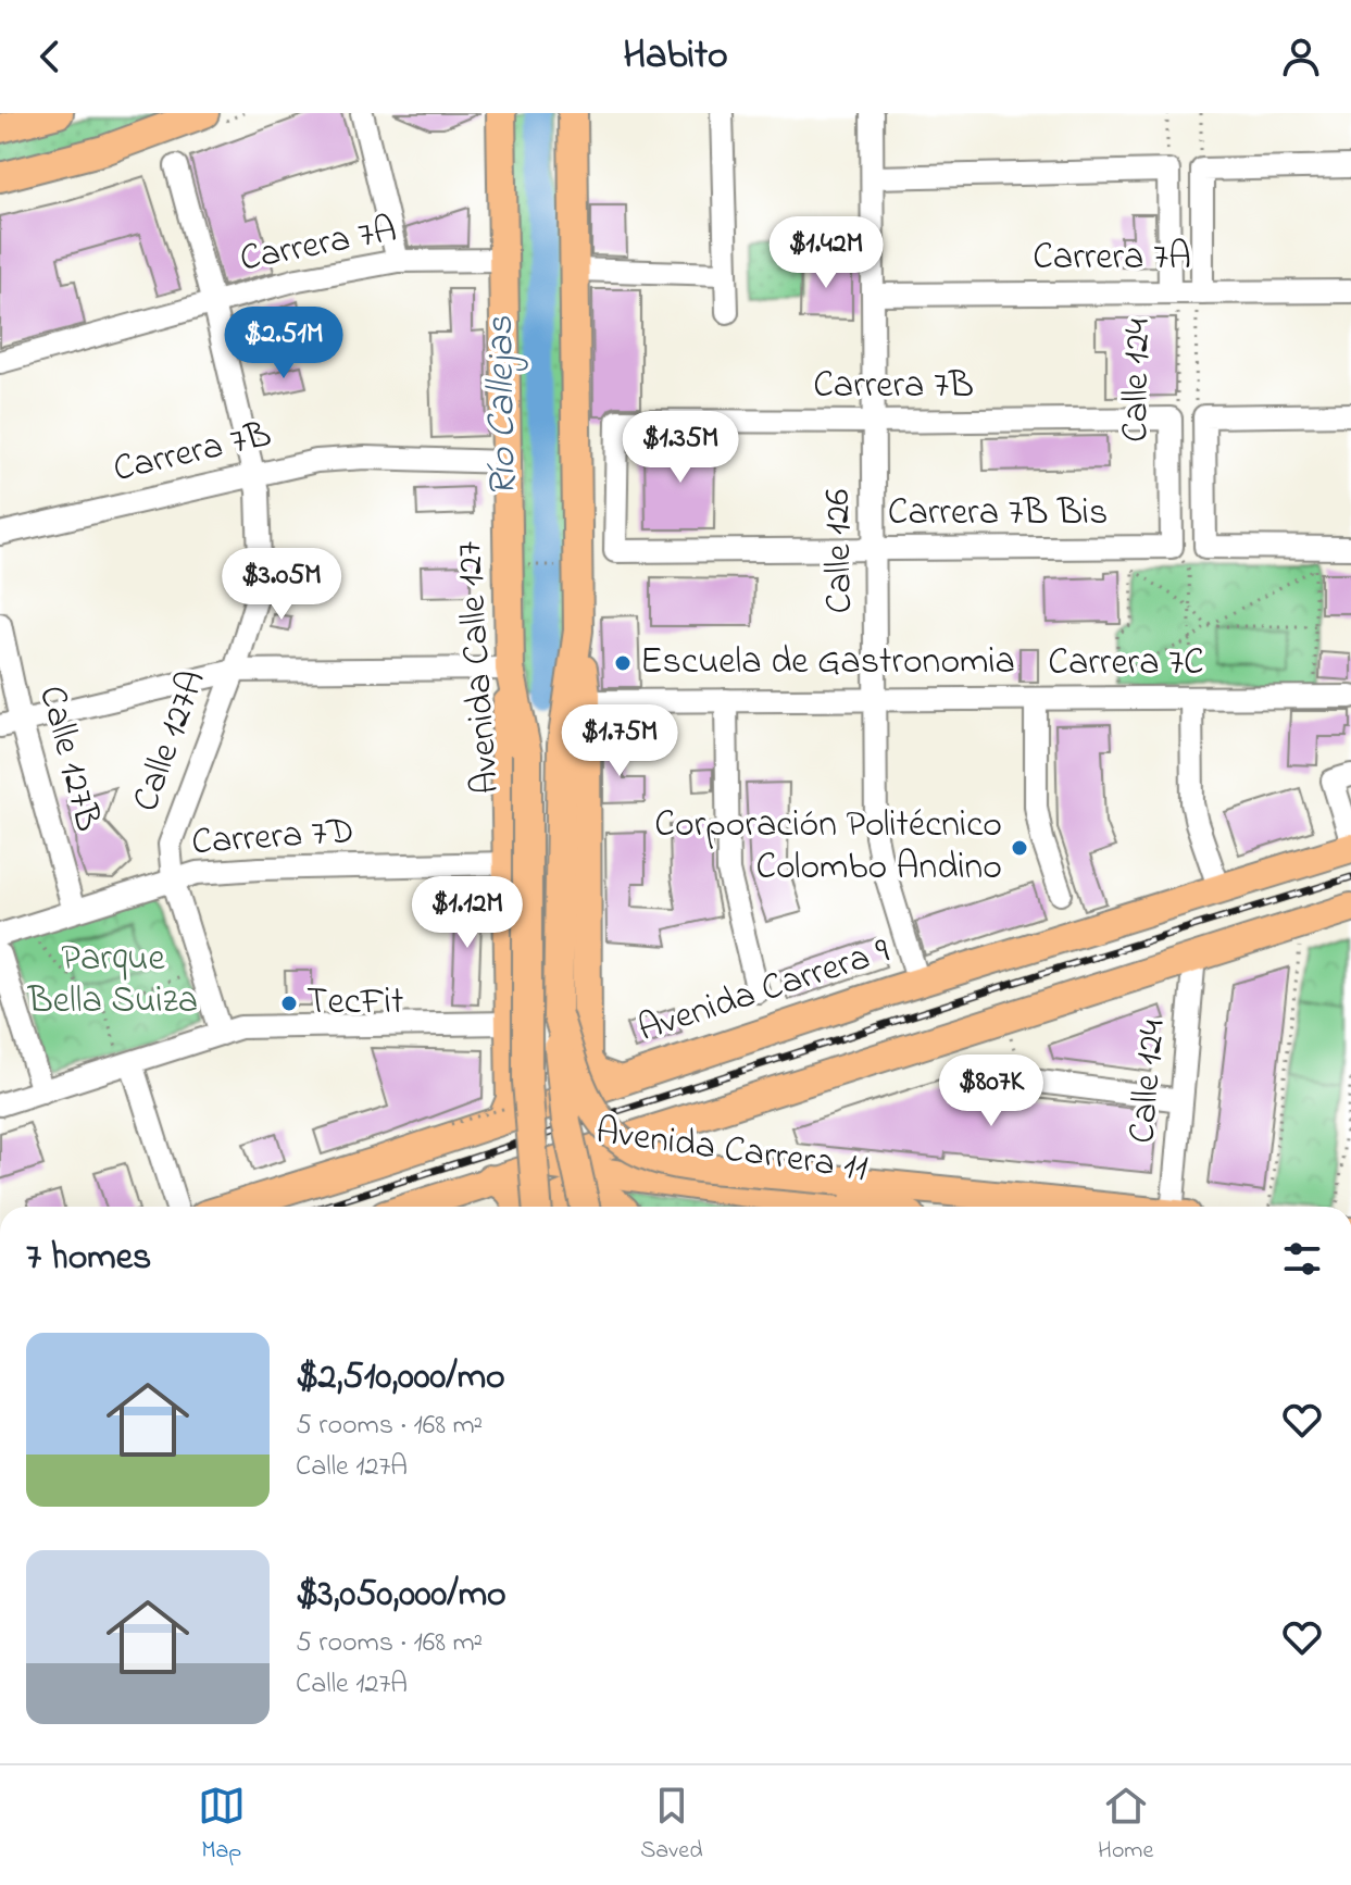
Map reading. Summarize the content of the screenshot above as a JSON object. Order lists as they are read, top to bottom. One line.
{"streets":{"main road":["Avenida Calle 127","Avenida Carrera 9","Avenida Carrera 11"],"street":["Carrera 7A","Calle 124","Carrera 7B","Carrera 7B Bis","Calle 126","Carrera 7C","Calle 127A","Calle 127B","Carrera 7D"]},"crossings":[["Carrera 7A","Calle 124"],["Carrera 7A","Calle 126"],["Carrera 7A","Avenida Calle 127"],["Carrera 7A","Calle 127A"],["Calle 124","Carrera 7B"],["Calle 124","Carrera 7B Bis"],["Carrera 7B","Carrera 7B Bis"],["Carrera 7B","Calle 126"],["Carrera 7B","Avenida Calle 127"],["Carrera 7B","Calle 127A"],["Carrera 7B Bis","Calle 126"],["Calle 126","Carrera 7C"],["Calle 126","Avenida Carrera 9"],["Avenida Calle 127","Avenida Carrera 11"],["Calle 127A","Carrera 7D"],["Calle 127B","Carrera 7D"]],"water":["Río Callejas"],"parks":["Parque Bella Suiza"],"places":["Escuela de Gastronomia","Corporación Politécnico Colombo Andino","TecFit"],"page":{"header":"Habito","price":["$1.42M","$2.51M","$1.35M","$3.05M","$1.75M","$1.12M","$807K"],"heading":"7 homes","list":[{"name":"$2,510,000/mo","note":"5 rooms · 168 m² · Calle 127A"},{"name":"$3,050,000/mo","note":"5 rooms · 168 m² · Calle 127A"}],"tabs":["Map","Saved","Home"]}}
